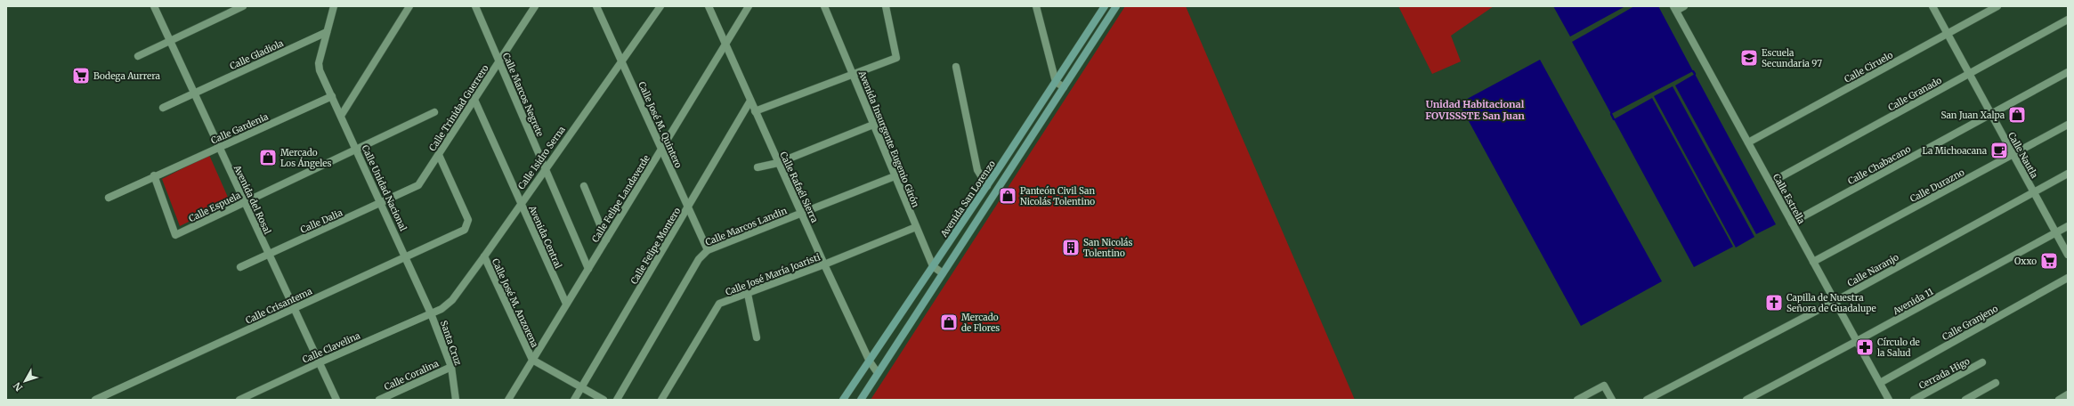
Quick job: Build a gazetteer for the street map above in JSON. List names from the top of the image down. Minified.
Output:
{"streets":{"main road":["Avenida San Lorenzo"],"street":["Calle Gladiola","Calle Ciruelo","Calle Granado","Calle Marcos Negrete","Calle Trinidad Guerrero","Calle José M. Quintero","Calle Gardenia","Avenida Insurgente Eugenio Girón","Calle Nautla","Calle Isidro Serna","Calle Chabacano","Calle Durazno","Calle Rafaél Sierra","Calle Unidad Nacional","Calle Felipe Landaverde","Calle Estrella","Avenida del Rosal","Calle Espuela","Calle Dalia","Calle Marcos Landin","Avenida Central","Calle Felipe Montero","Calle Naranjo","Calle José María Joaristi","Avenida 11","Calle José M. Anzorena","Calle Crisantema","Calle Granjeno","Santa Cruz","Calle Clavelina","Cerrada Higo","Calle Coralina"]},"crossings":[["Calle Gladiola","Calle Unidad Nacional"],["Calle Gladiola","Avenida del Rosal"],["Calle Ciruelo","Calle Nautla"],["Calle Ciruelo","Calle Estrella"],["Calle Granado","Calle Nautla"],["Calle Granado","Calle Estrella"],["Calle Marcos Negrete","Calle Trinidad Guerrero"],["Calle Marcos Negrete","Calle Isidro Serna"],["Calle Marcos Negrete","Calle Felipe Landaverde"],["Calle Trinidad Guerrero","Calle Unidad Nacional"],["Calle Trinidad Guerrero","Calle Dalia"],["Calle Trinidad Guerrero","Avenida Central"],["Calle Trinidad Guerrero","Calle Crisantema"],["Calle José M. Quintero","Calle Isidro Serna"],["Calle José M. Quintero","Calle Felipe Landaverde"],["Calle José M. Quintero","Calle Marcos Landin"],["Calle José M. Quintero","Calle Felipe Montero"],["Calle Gardenia","Calle Unidad Nacional"],["Calle Gardenia","Avenida del Rosal"],["Calle Gardenia","Calle Espuela"],["Avenida Insurgente Eugenio Girón","Avenida San Lorenzo"],["Avenida Insurgente Eugenio Girón","Calle Marcos Landin"],["Avenida Insurgente Eugenio Girón","Calle José María Joaristi"],["Calle Nautla","Calle Chabacano"],["Calle Nautla","Calle Durazno"],["Calle Nautla","Calle Naranjo"],["Calle Nautla","Avenida 11"],["Calle Isidro Serna","Calle Unidad Nacional"],["Calle Isidro Serna","Avenida Central"],["Calle Isidro Serna","Calle José M. Anzorena"],["Calle Isidro Serna","Santa Cruz"],["Calle Isidro Serna","Calle Clavelina"],["Calle Chabacano","Calle Estrella"],["Calle Durazno","Calle Estrella"],["Calle Rafaél Sierra","Calle Felipe Landaverde"],["Calle Rafaél Sierra","Avenida San Lorenzo"],["Calle Rafaél Sierra","Calle Marcos Landin"],["Calle Rafaél Sierra","Calle Felipe Montero"],["Calle Rafaél Sierra","Calle José María Joaristi"],["Calle Unidad Nacional","Calle Espuela"],["Calle Unidad Nacional","Calle Dalia"],["Calle Unidad Nacional","Calle Crisantema"],["Calle Unidad Nacional","Santa Cruz"],["Calle Unidad Nacional","Calle Clavelina"],["Calle Felipe Landaverde","Avenida Central"],["Calle Felipe Landaverde","Calle José M. Anzorena"],["Calle Estrella","Calle Naranjo"],["Calle Estrella","Avenida 11"],["Calle Estrella","Calle Granjeno"],["Avenida del Rosal","Calle Espuela"],["Avenida del Rosal","Calle Dalia"],["Avenida del Rosal","Calle Crisantema"],["Avenida del Rosal","Calle Clavelina"],["Calle Felipe Montero","Calle José M. Anzorena"],["Santa Cruz","Calle Clavelina"],["Santa Cruz","Calle Coralina"]],"districts":["Unidad Habitacional FOVISSSTE San Juan"],"places":{"school or university":["Escuela Secundaria 97"],"supermarket":["Bodega Aurrera","Oxxo"],"shop":["San Juan Xalpa","Mercado Los Ángeles","Panteón Civil San Nicolás Tolentino","Mercado de Flores"],"cafe":["La Michoacana"],"building":["San Nicolás Tolentino"],"church":["Capilla de Nuestra Señora de Guadalupe"],"pharmacy":["Círculo de la Salud"]},"north":"bottom left"}
